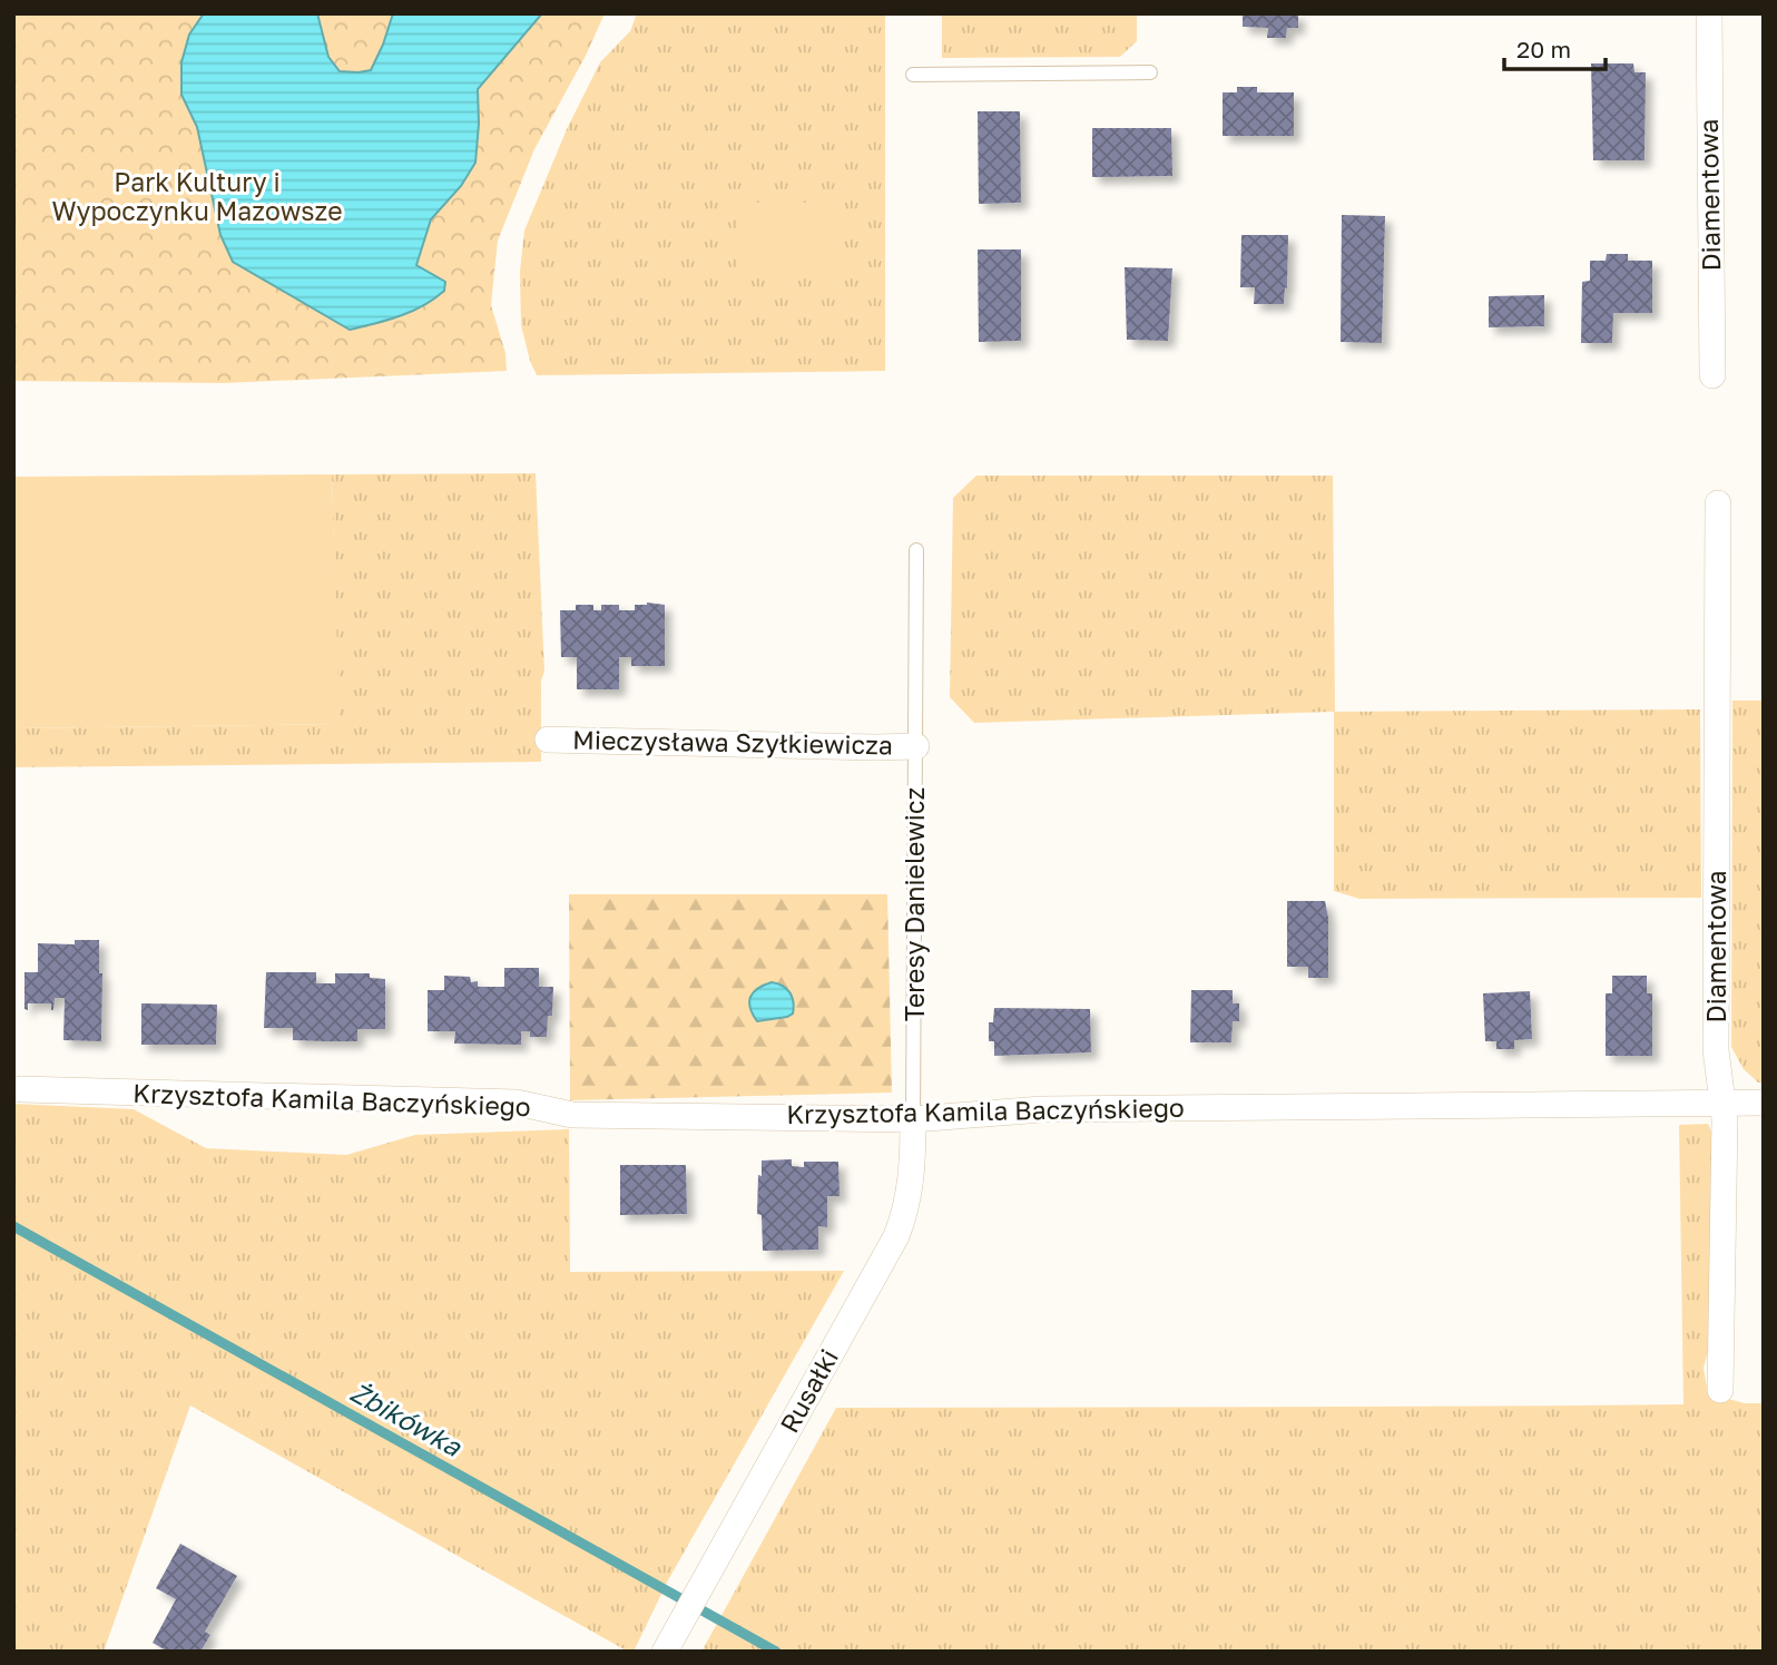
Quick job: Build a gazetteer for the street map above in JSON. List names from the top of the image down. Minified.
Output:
{"streets":{"street":["Diamentowa","Mieczysława Szyłkiewicza","Krzysztofa Kamila Baczyńskiego","Rusałki"],"lane":["Teresy Danielewicz"]},"crossings":[["Diamentowa","Krzysztofa Kamila Baczyńskiego"],["Mieczysława Szyłkiewicza","Teresy Danielewicz"],["Teresy Danielewicz","Krzysztofa Kamila Baczyńskiego"],["Teresy Danielewicz","Rusałki"],["Krzysztofa Kamila Baczyńskiego","Rusałki"]],"water":["Żbikówka"],"parks":["Park Kultury i Wypoczynku Mazowsze"],"scale_bar":"20 m"}
